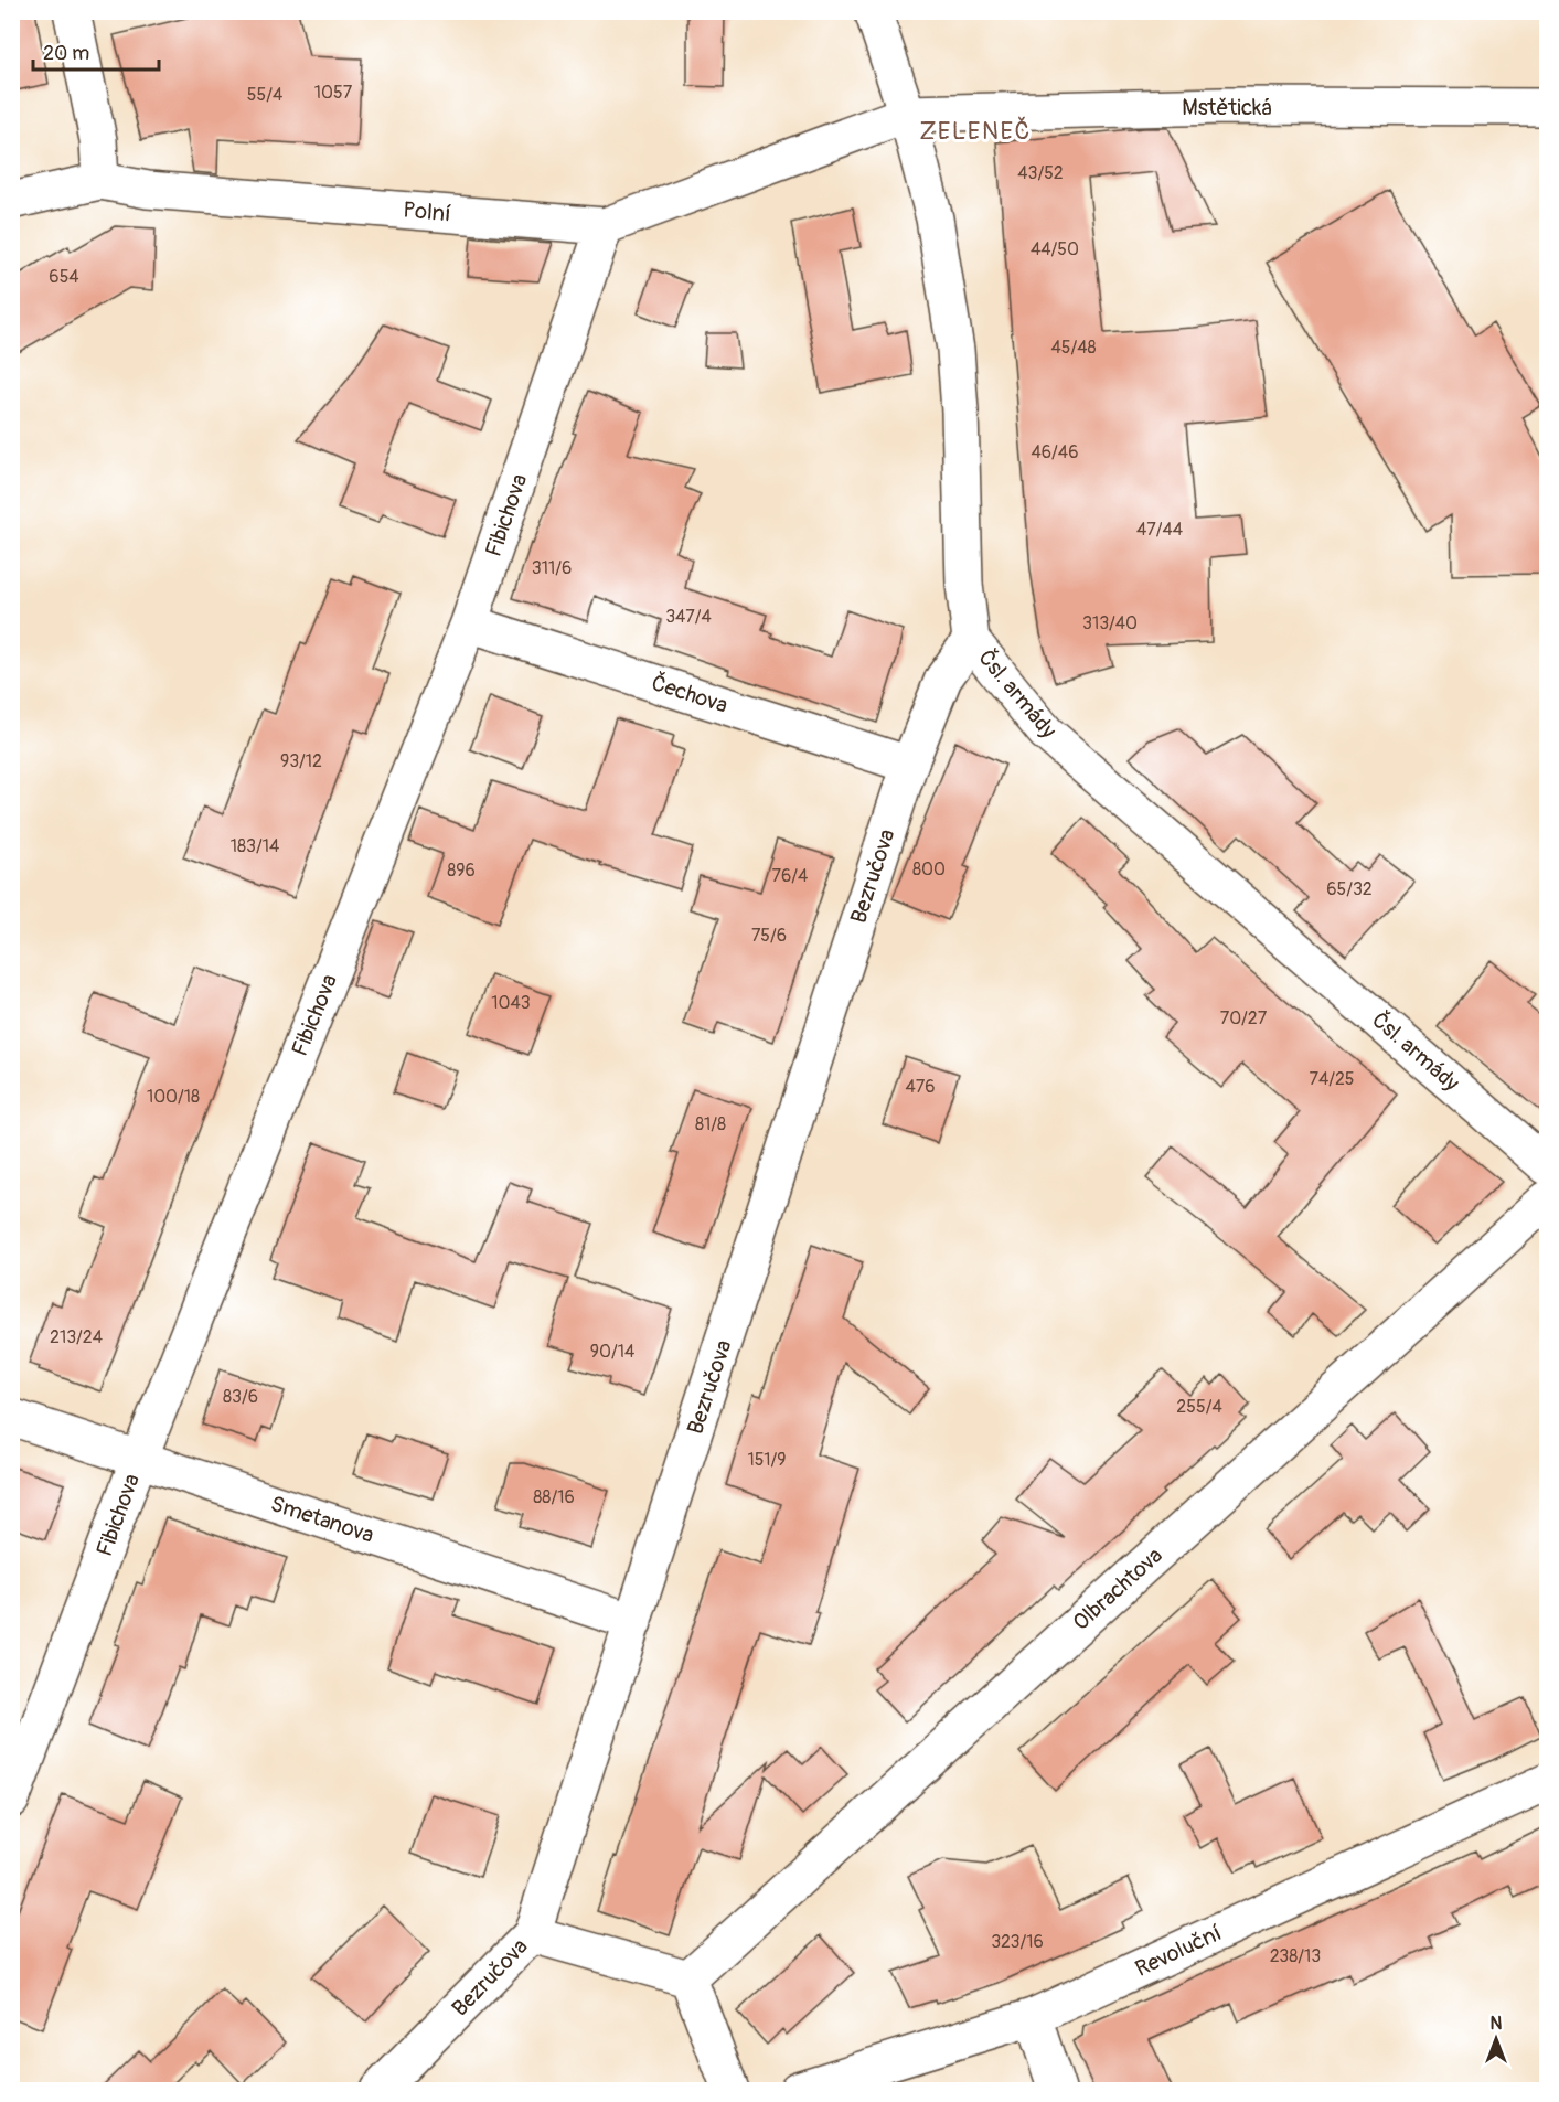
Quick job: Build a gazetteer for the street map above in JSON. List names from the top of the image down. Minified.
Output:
{"streets":{"street":["Mstětická","Polní","Fibichova","Čechova","Čsl. armády","Bezručova","Smetanova","Olbrachtova","Revoluční"]},"crossings":[["Mstětická","Polní"],["Mstětická","Čsl. armády"],["Polní","Fibichova"],["Polní","Čsl. armády"],["Fibichova","Čechova"],["Fibichova","Smetanova"],["Čechova","Bezručova"],["Čsl. armády","Bezručova"],["Bezručova","Smetanova"]],"districts":["ZELENEČ"],"house_numbers":["1057","55/4","43/52","44/50","654","45/48","46/46","47/44","311/6","347/4","313/40","93/12","183/14","800","896","76/4","65/32","75/6","1043","70/27","74/25","476","100/18","81/8","213/24","90/14","83/6","255/4","151/9","88/16","323/16","238/13"],"scale_bar":"20 m","north":"top"}
